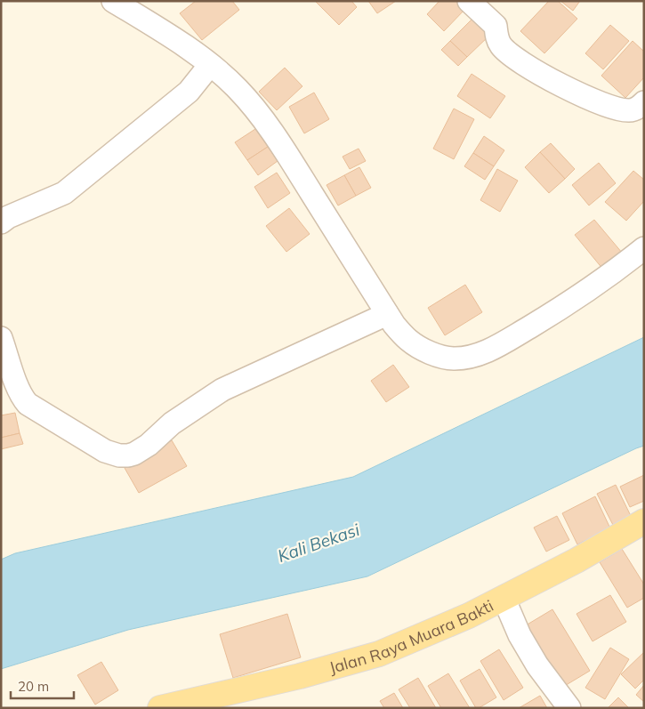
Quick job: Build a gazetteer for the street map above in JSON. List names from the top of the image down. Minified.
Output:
{"streets":{"main road":["Jalan Raya Muara Bakti"]},"water":["Kali Bekasi"],"scale_bar":"20 m"}
